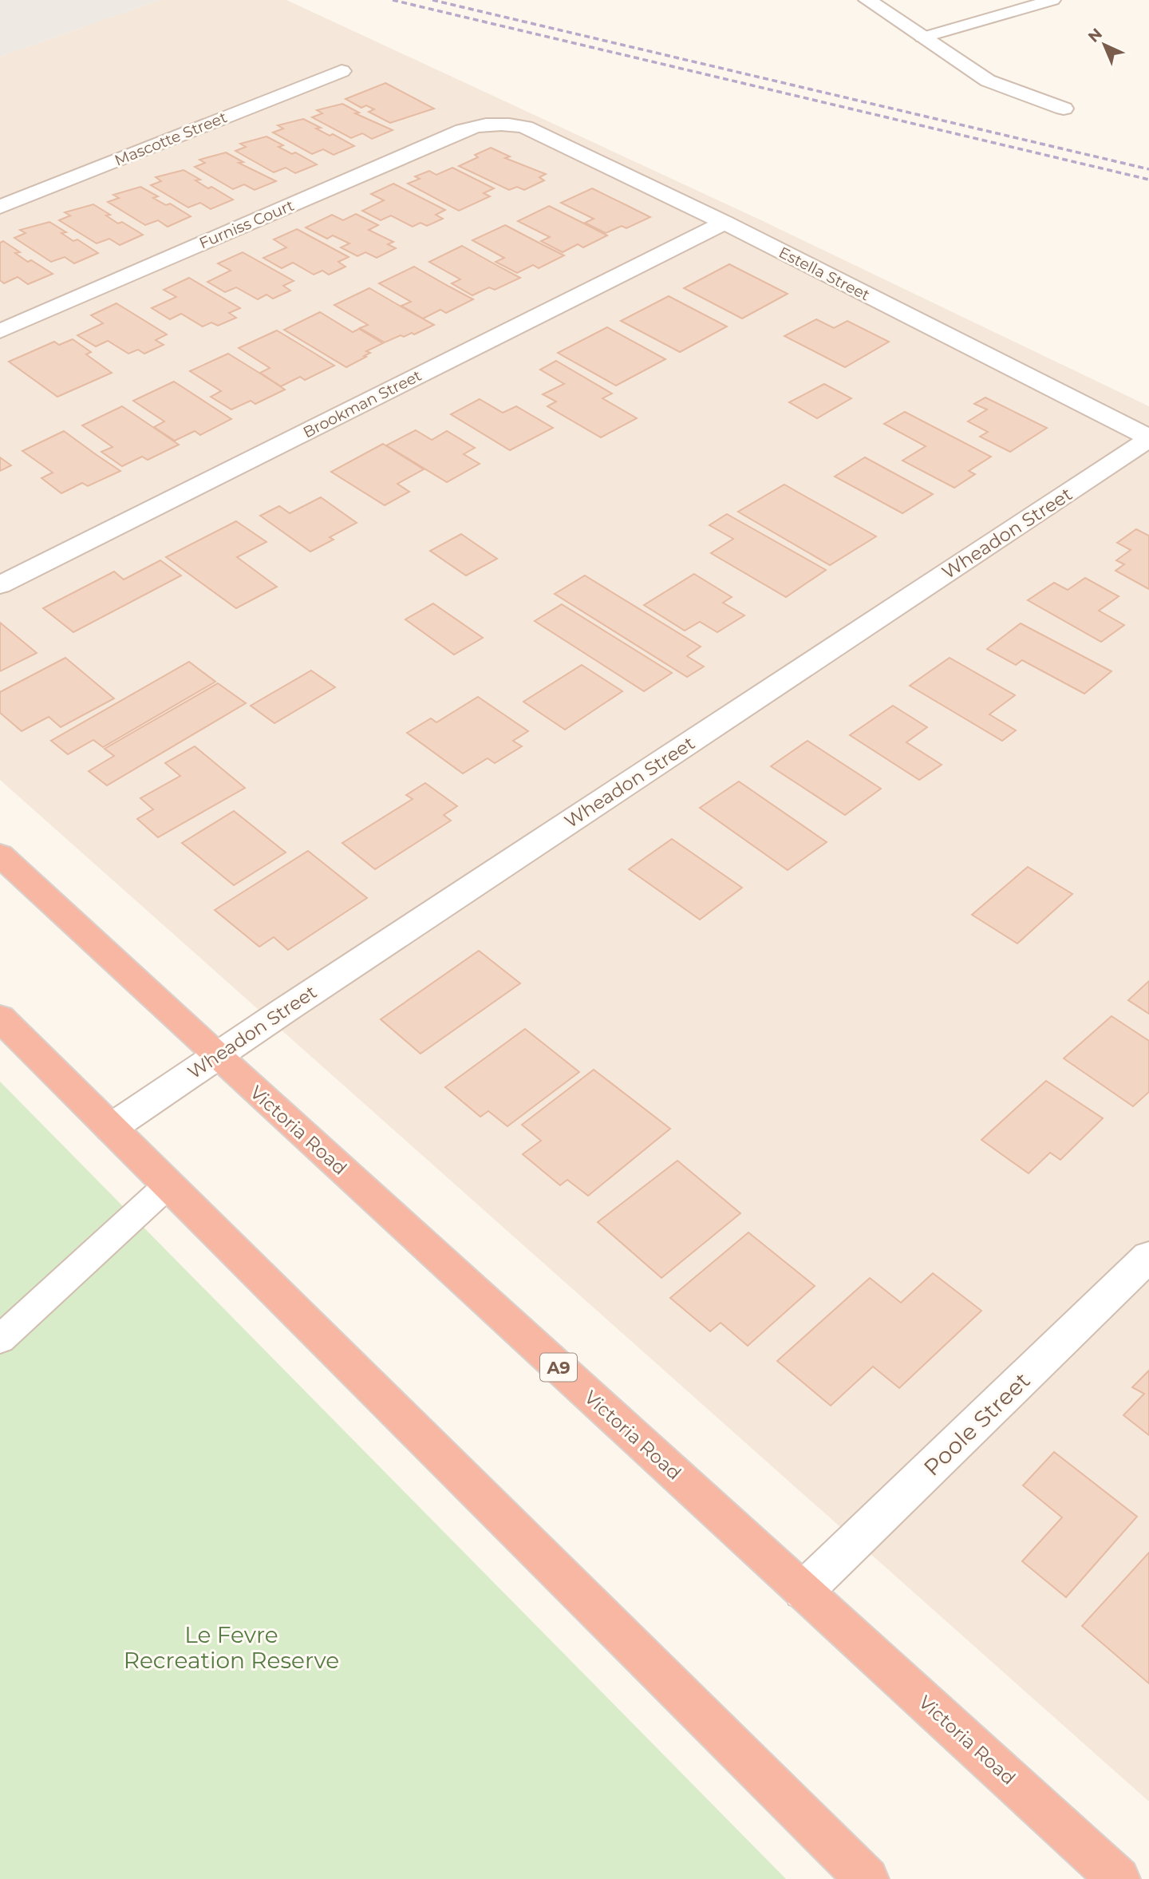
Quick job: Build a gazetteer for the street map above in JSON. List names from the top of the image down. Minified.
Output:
{"streets":{"highway":["Victoria Road","A9"],"street":["Mascotte Street","Furniss Court","Estella Street","Brookman Street","Wheadon Street","Poole Street"]},"crossings":[["Furniss Court","Estella Street"],["Estella Street","Brookman Street"],["Estella Street","Wheadon Street"],["Wheadon Street","Victoria Road"],["Victoria Road","Poole Street"]],"parks":["Le Fevre Recreation Reserve"],"north":"top left"}
